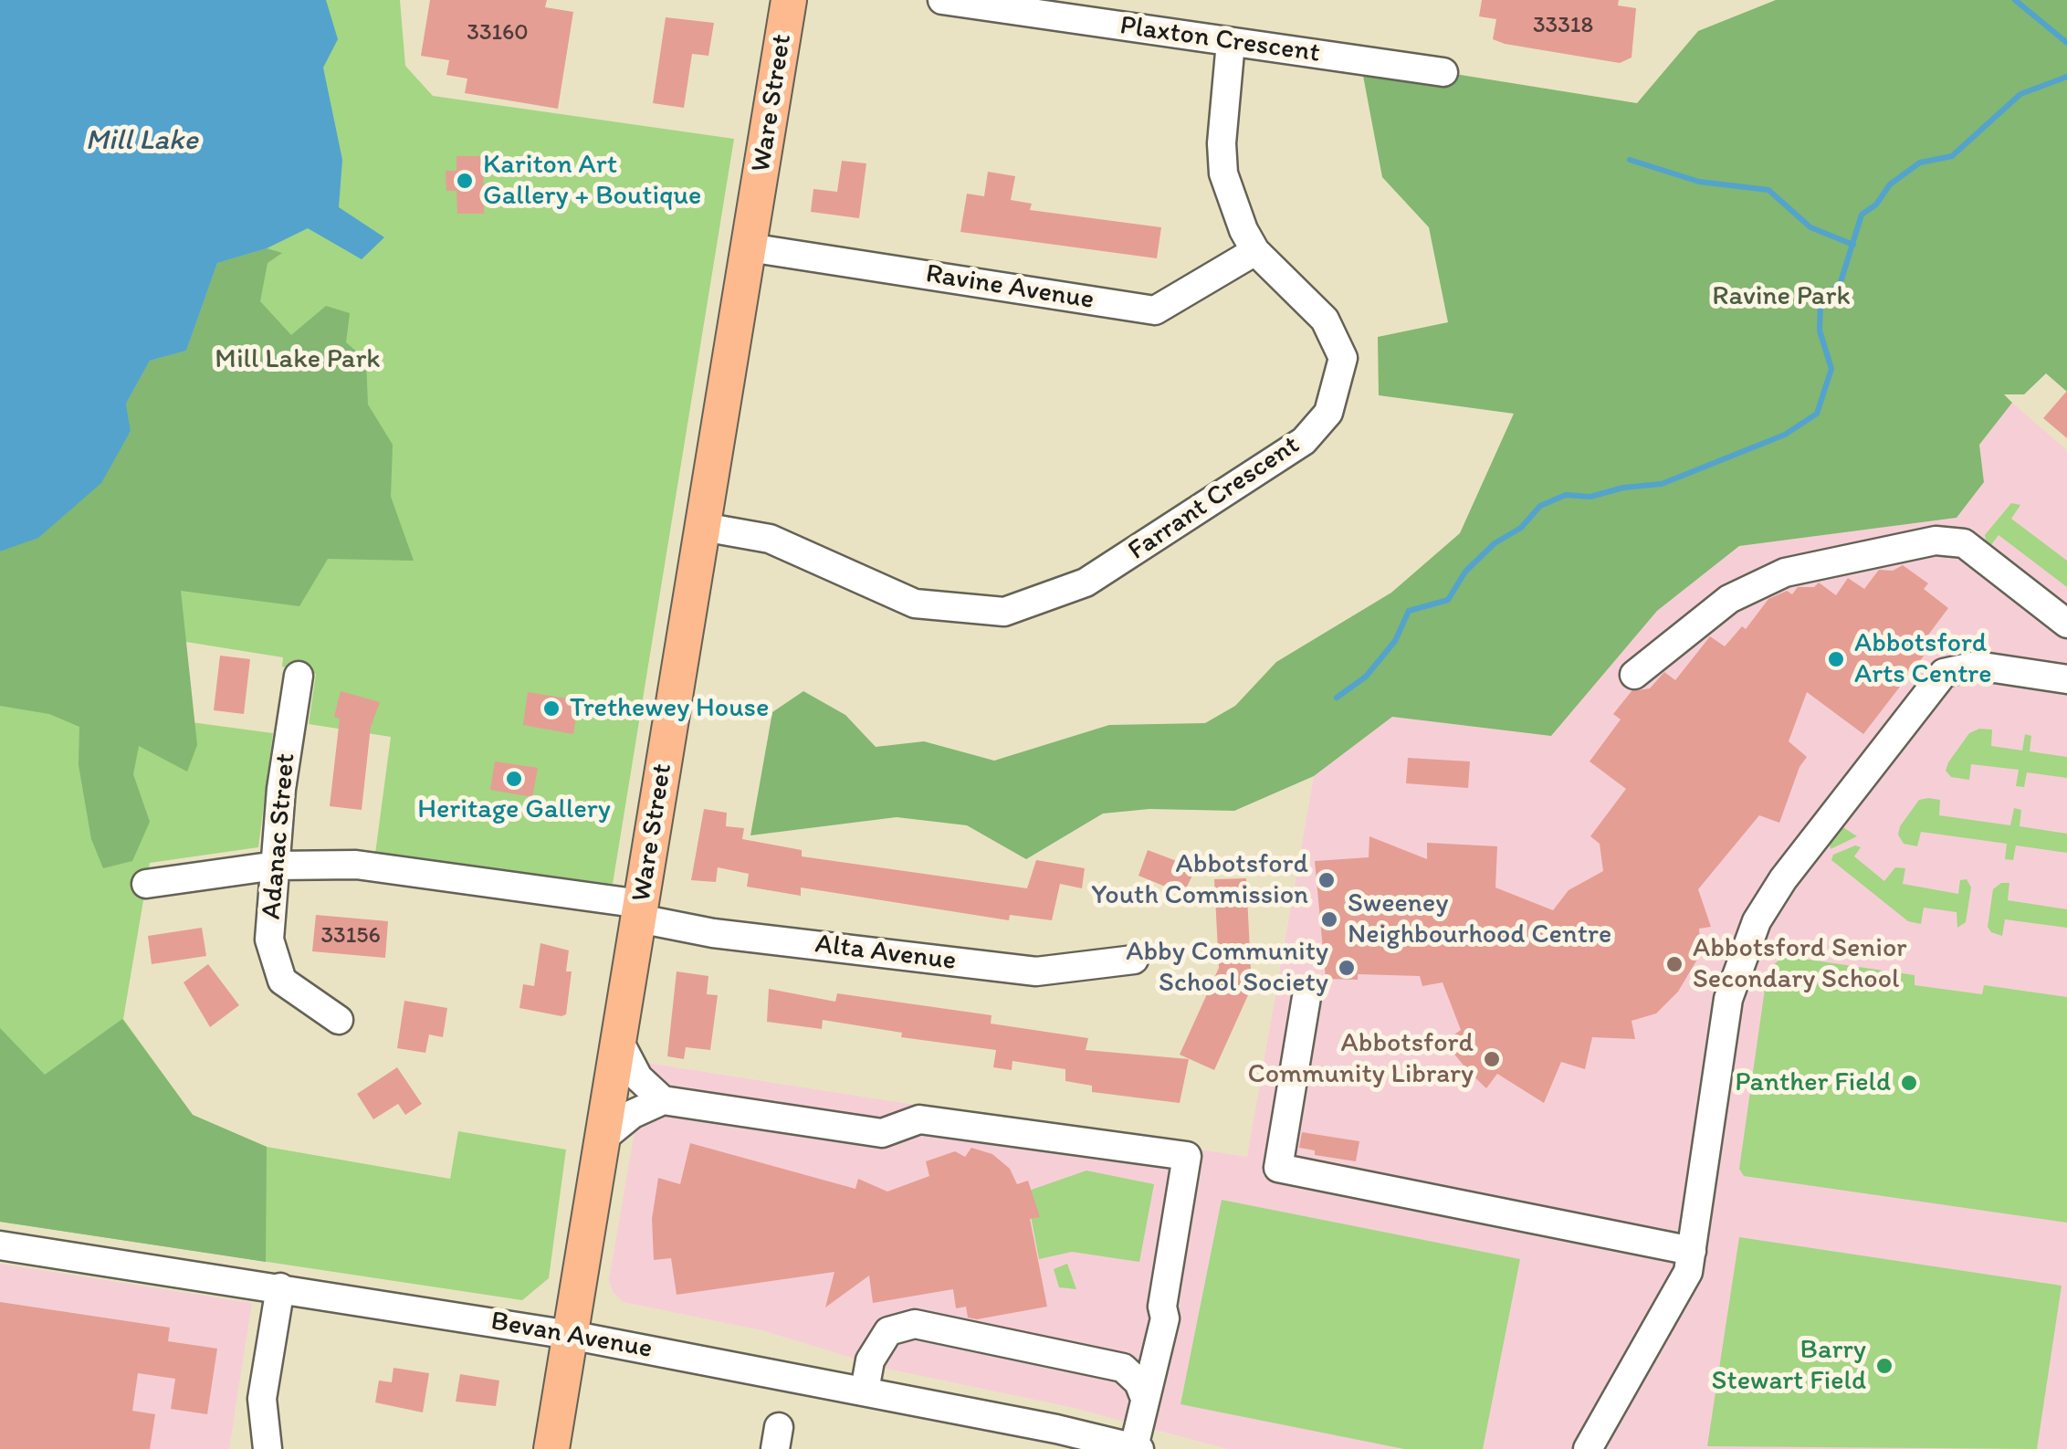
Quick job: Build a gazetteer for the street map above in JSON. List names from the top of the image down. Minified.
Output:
{"streets":{"main road":["Ware Street"],"street":["Plaxton Crescent","Ravine Avenue","Farrant Crescent","Adanac Street","Alta Avenue","Bevan Avenue"]},"crossings":[["Plaxton Crescent","Farrant Crescent"],["Ware Street","Ravine Avenue"],["Ware Street","Farrant Crescent"],["Ware Street","Alta Avenue"],["Ware Street","Bevan Avenue"],["Ravine Avenue","Farrant Crescent"],["Adanac Street","Alta Avenue"]],"water":["Mill Lake"],"parks":["Ravine Park","Mill Lake Park"],"places":["Kariton Art Gallery + Boutique","Abbotsford Arts Centre","Trethewey House","Heritage Gallery","Abbotsford Youth Commission","Sweeney Neighbourhood Centre","Abbotsford Senior Secondary School","Abby Community School Society","Abbotsford Community Library","Panther Field","Barry Stewart Field"],"house_numbers":["33318","33160","33156"]}
